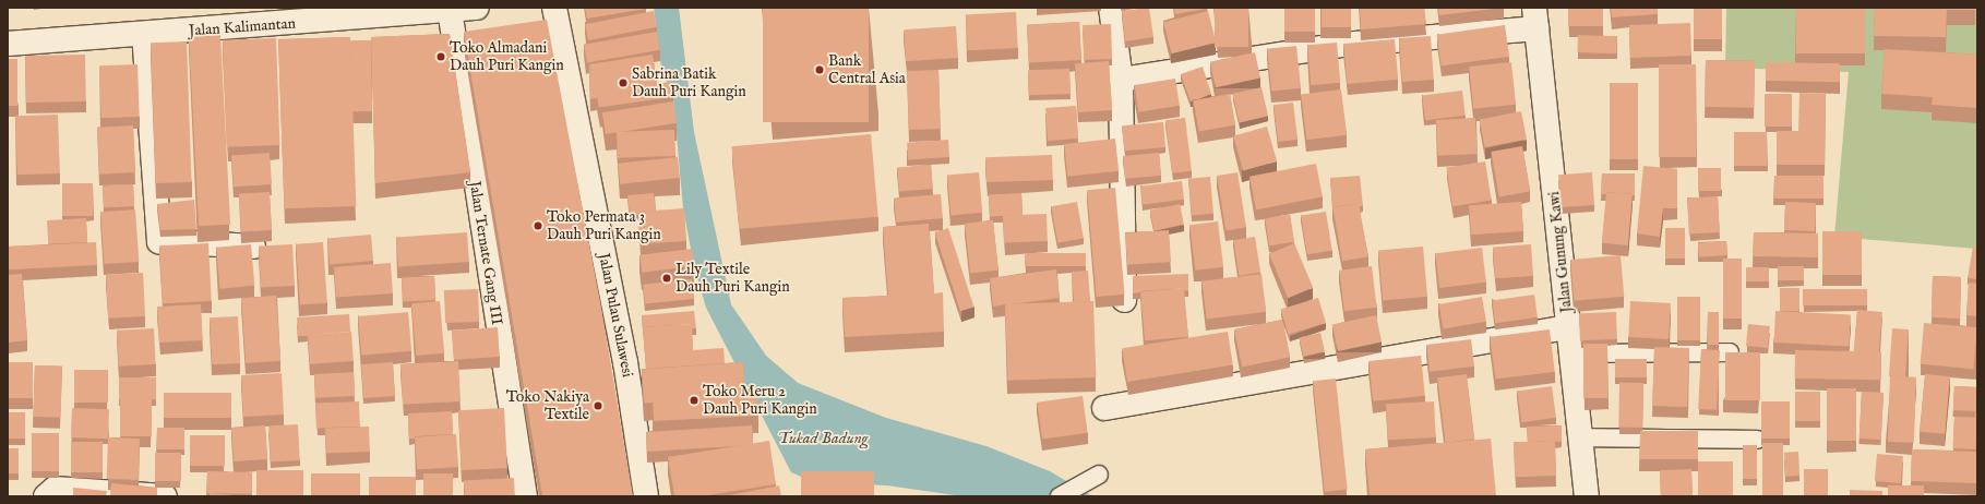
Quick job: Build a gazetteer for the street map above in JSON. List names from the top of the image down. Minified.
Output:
{"streets":{"street":["Jalan Kalimantan","Jalan Gunung Kawi","Jalan Ternate Gang III","Jalan Pulau Sulawesi"]},"crossings":[["Jalan Kalimantan","Jalan Ternate Gang III"]],"water":["Tukad Badung"],"places":["Toko Almadani Dauh Puri Kangin","Bank Central Asia","Sabrina Batik Dauh Puri Kangin","Toko Permata 3 Dauh Puri Kangin","Lily Textile Dauh Puri Kangin","Toko Meru 2 Dauh Puri Kangin","Toko Nakiya Textile"]}
